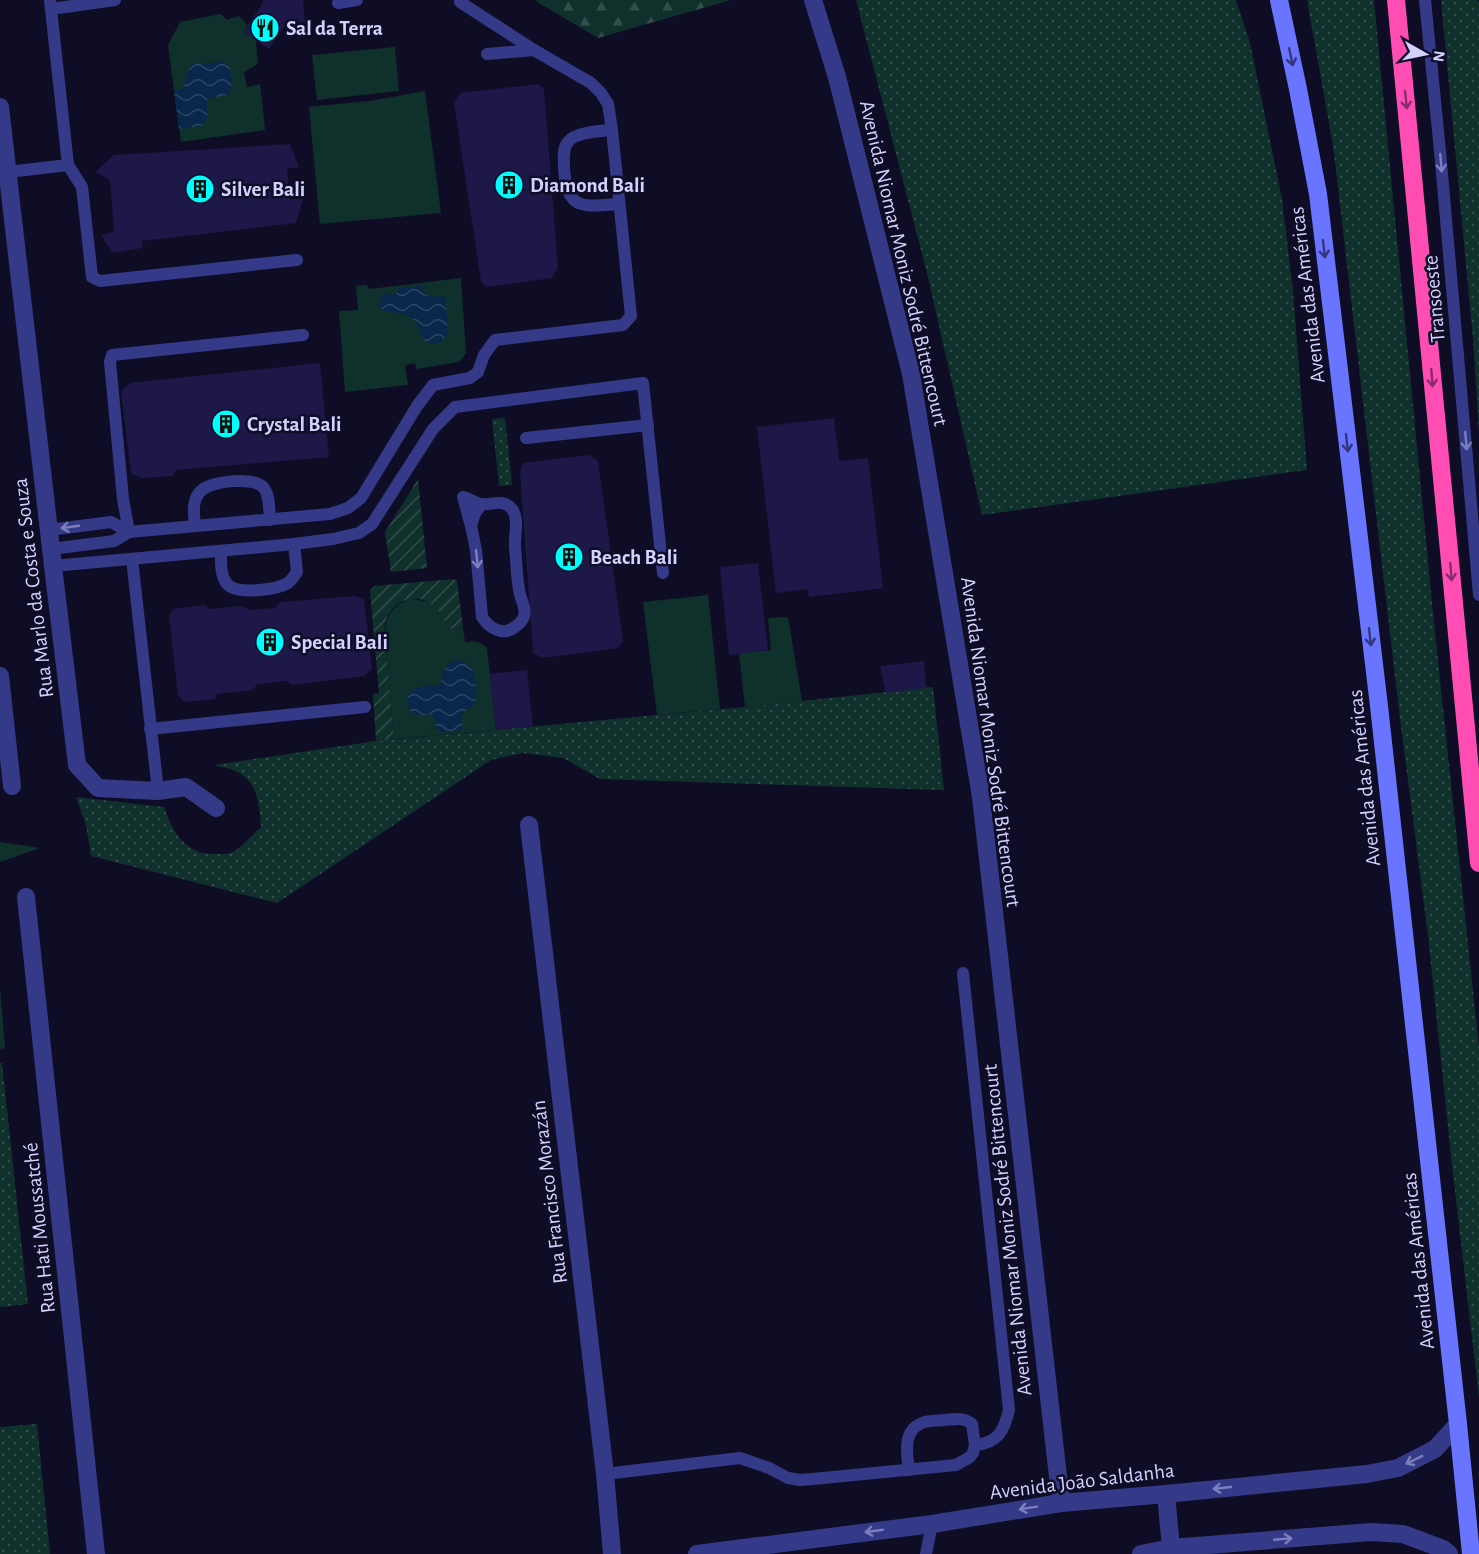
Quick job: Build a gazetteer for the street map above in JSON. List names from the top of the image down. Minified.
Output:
{"streets":{"main road":["Avenida das Américas"],"street":["Avenida Niomar Moniz Sodré Bittencourt","Rua Marlo da Costa e Souza","Rua Francisco Morazán","Rua Hati Moussatché","Avenida João Saldanha"],"lane":["Transoeste"]},"crossings":[["Avenida Niomar Moniz Sodré Bittencourt","Avenida João Saldanha"],["Avenida das Américas","Avenida João Saldanha"]],"one_way":["Avenida das Américas","Transoeste"],"places":{"restaurant":["Sal da Terra"],"building":["Diamond Bali","Silver Bali","Crystal Bali","Beach Bali","Special Bali"]},"north":"right"}
